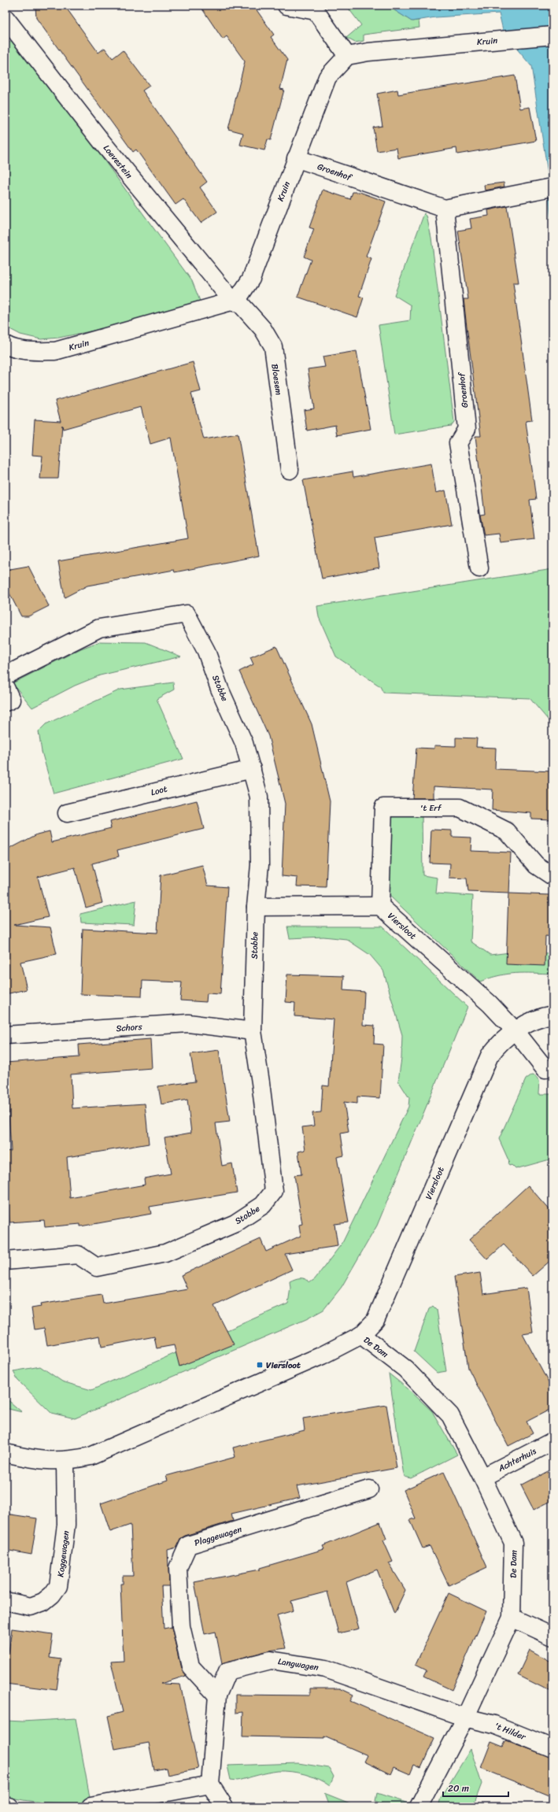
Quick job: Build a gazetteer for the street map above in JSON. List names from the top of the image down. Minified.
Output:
{"streets":{"street":["Kruin","Loevestein","Groenhof","Bloesem","Stobbe","Loot","'t Erf","Viersloot","Schors","De Dam","Achterhuis","Plaggewagen","Koggewagen","Langwagen","'t Hilder"]},"crossings":[["Kruin","Loevestein"],["Kruin","Groenhof"],["Kruin","Bloesem"],["Loevestein","Bloesem"],["Stobbe","Loot"],["Stobbe","Viersloot"],["Stobbe","Schors"],["'t Erf","Viersloot"],["Viersloot","De Dam"],["Viersloot","Koggewagen"],["De Dam","Achterhuis"],["De Dam","Langwagen"],["De Dam","'t Hilder"],["Plaggewagen","Langwagen"],["Langwagen","'t Hilder"]],"places":{"transit":["Viersloot"]},"scale_bar":"20 m"}
